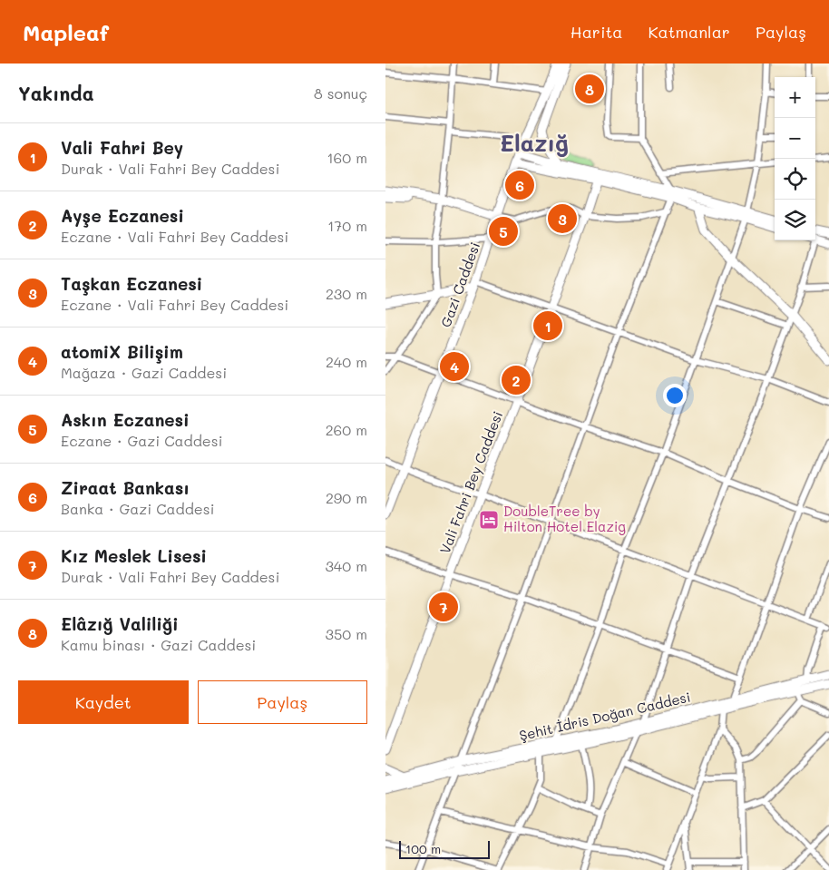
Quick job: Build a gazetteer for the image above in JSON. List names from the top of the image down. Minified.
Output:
{"streets":{"main road":["Gazi Caddesi","Vali Fahri Bey Caddesi","Şehit İdris Doğan Caddesi"]},"districts":["Elazığ"],"places":{"hotel":["DoubleTree by Hilton Hotel Elazig"]},"scale_bar":"100 m","page":{"header":"Mapleaf","nav":["Harita","Katmanlar","Paylaş"],"heading":["Yakında","8 sonuç"],"pins":["8","6","3","5","1","4","2","7"],"map_buttons":["+","−"],"list":[{"mark":"1","name":"Vali Fahri Bey","note":"Durak · Vali Fahri Bey Caddesi","value":"160 m"},{"mark":"2","name":"Ayşe Eczanesi","note":"Eczane · Vali Fahri Bey Caddesi","value":"170 m"},{"mark":"3","name":"Taşkan Eczanesi","note":"Eczane · Vali Fahri Bey Caddesi","value":"230 m"},{"mark":"4","name":"atomiX Bilişim","note":"Mağaza · Gazi Caddesi","value":"240 m"},{"mark":"5","name":"Askın Eczanesi","note":"Eczane · Gazi Caddesi","value":"260 m"},{"mark":"6","name":"Ziraat Bankası","note":"Banka · Gazi Caddesi","value":"290 m"},{"mark":"7","name":"Kız Meslek Lisesi","note":"Durak · Vali Fahri Bey Caddesi","value":"340 m"},{"mark":"8","name":"Elâzığ Valiliği","note":"Kamu binası · Gazi Caddesi","value":"350 m"}],"buttons":["Kaydet","Paylaş"],"scale":"100 m"}}
